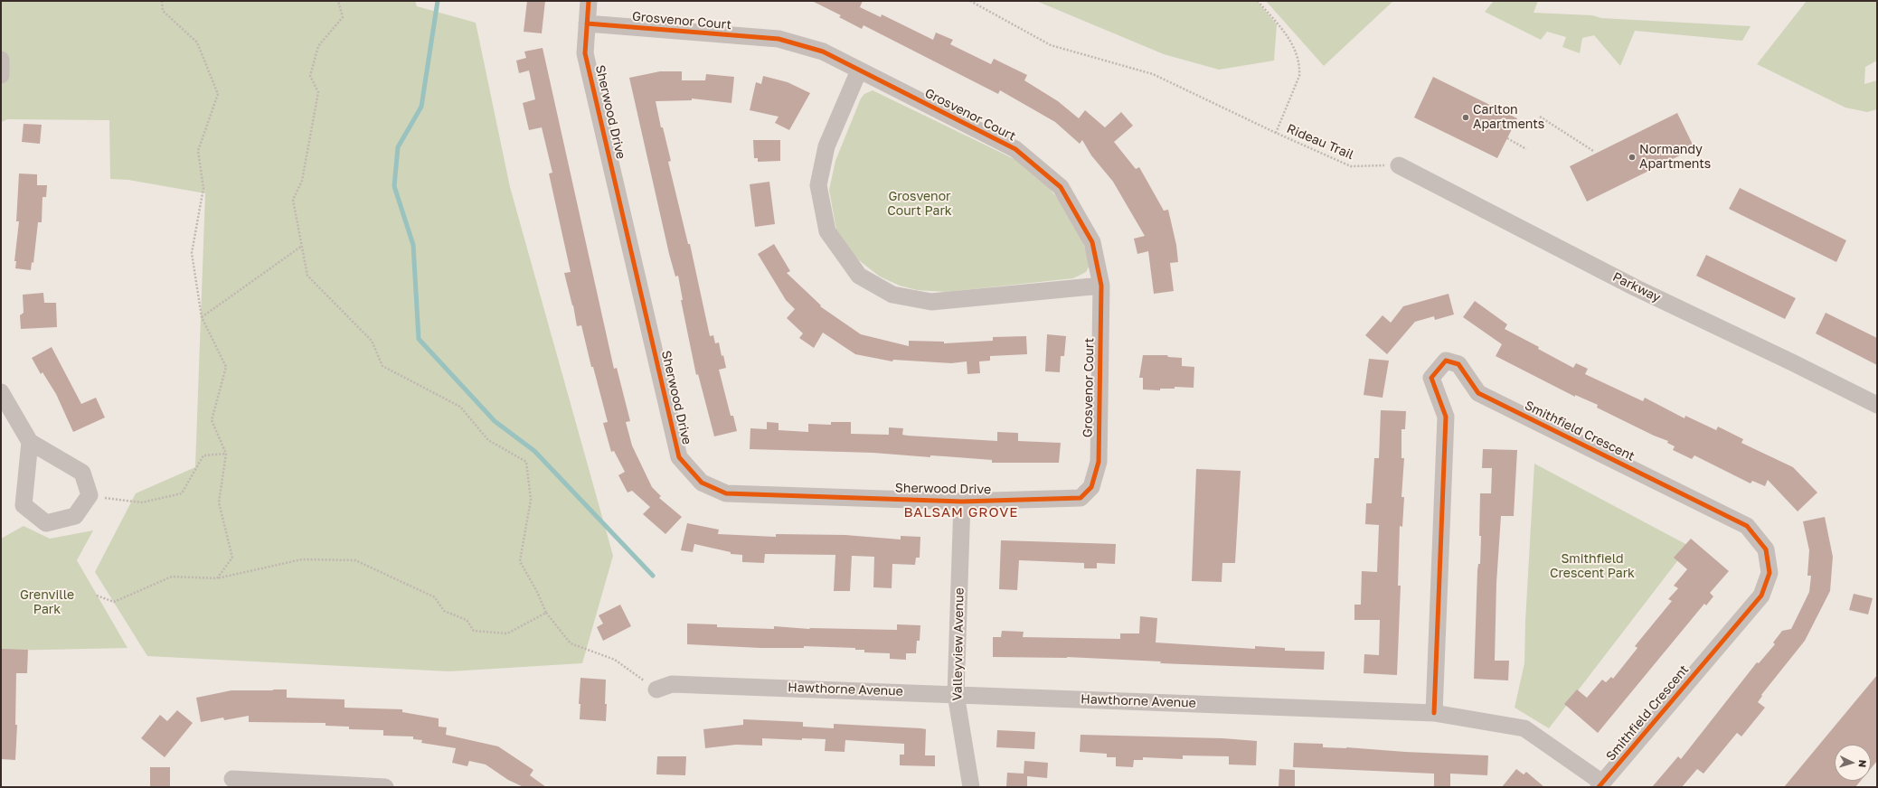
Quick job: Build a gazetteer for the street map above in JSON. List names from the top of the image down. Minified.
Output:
{"streets":{"street":["Grosvenor Court","Sherwood Drive","Parkway","Smithfield Crescent","Valleyview Avenue","Hawthorne Avenue"],"path":["Rideau Trail"]},"crossings":[["Grosvenor Court","Sherwood Drive"],["Sherwood Drive","Valleyview Avenue"],["Rideau Trail","Parkway"],["Smithfield Crescent","Hawthorne Avenue"],["Valleyview Avenue","Hawthorne Avenue"]],"districts":["BALSAM GROVE"],"parks":["Grosvenor Court Park","Smithfield Crescent Park","Grenville Park"],"places":["Carlton Apartments","Normandy Apartments"],"north":"right"}
